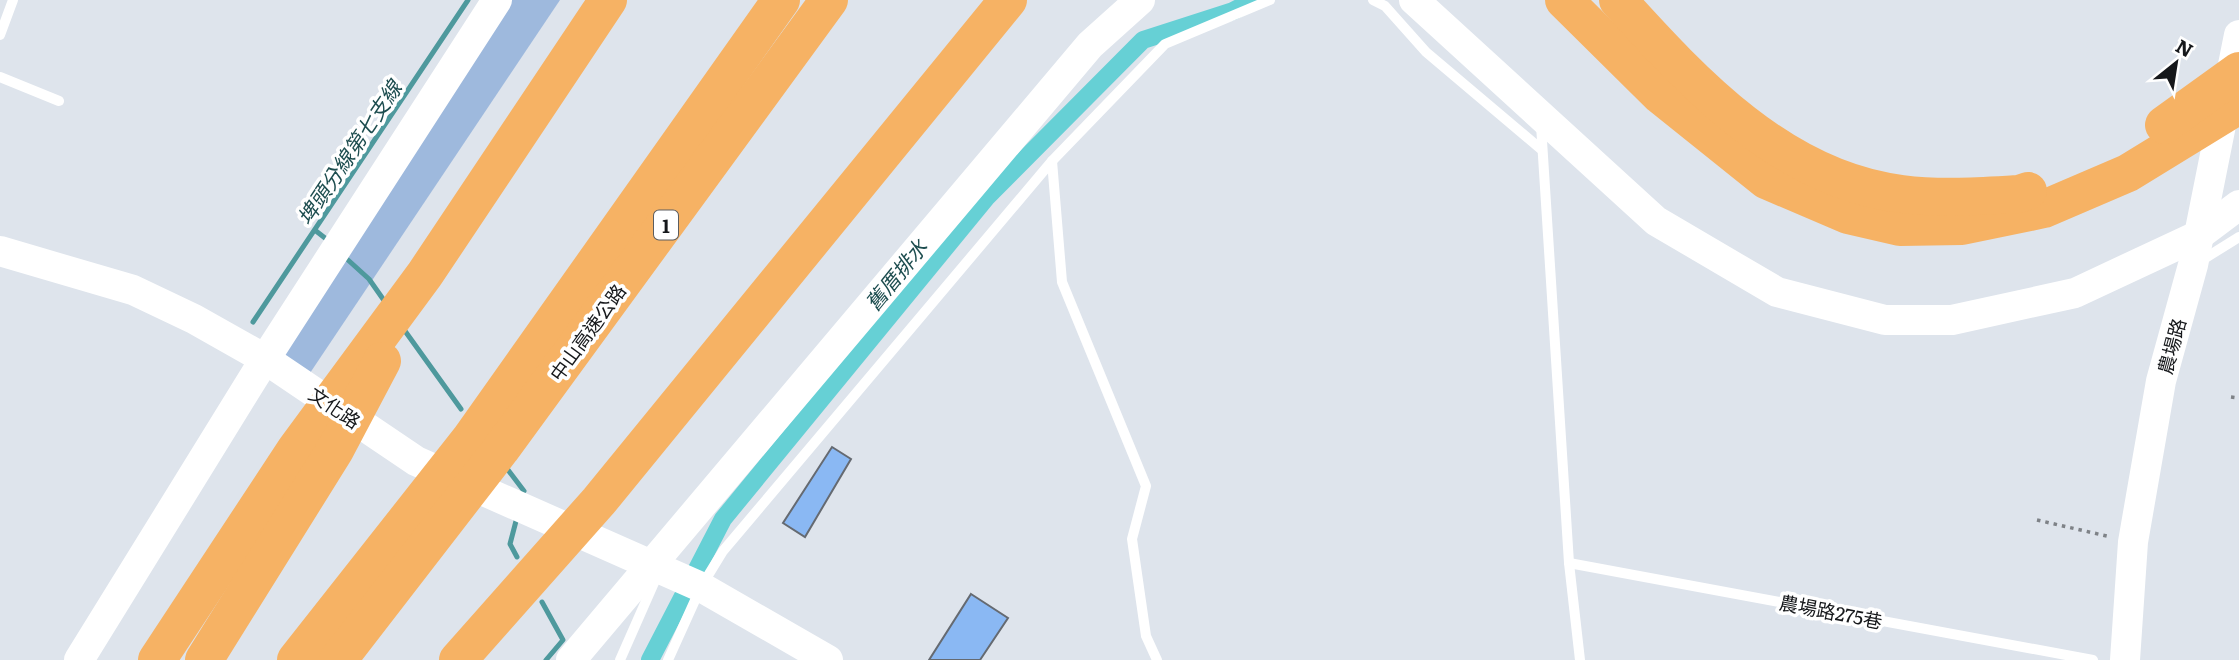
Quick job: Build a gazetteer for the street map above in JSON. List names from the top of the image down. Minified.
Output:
{"streets":{"highway":["1","中山高速公路"],"street":["農場路","文化路"],"lane":["農場路275巷"]},"water":["埤頭分線第七支線","舊厝排水"],"north":"top right"}
